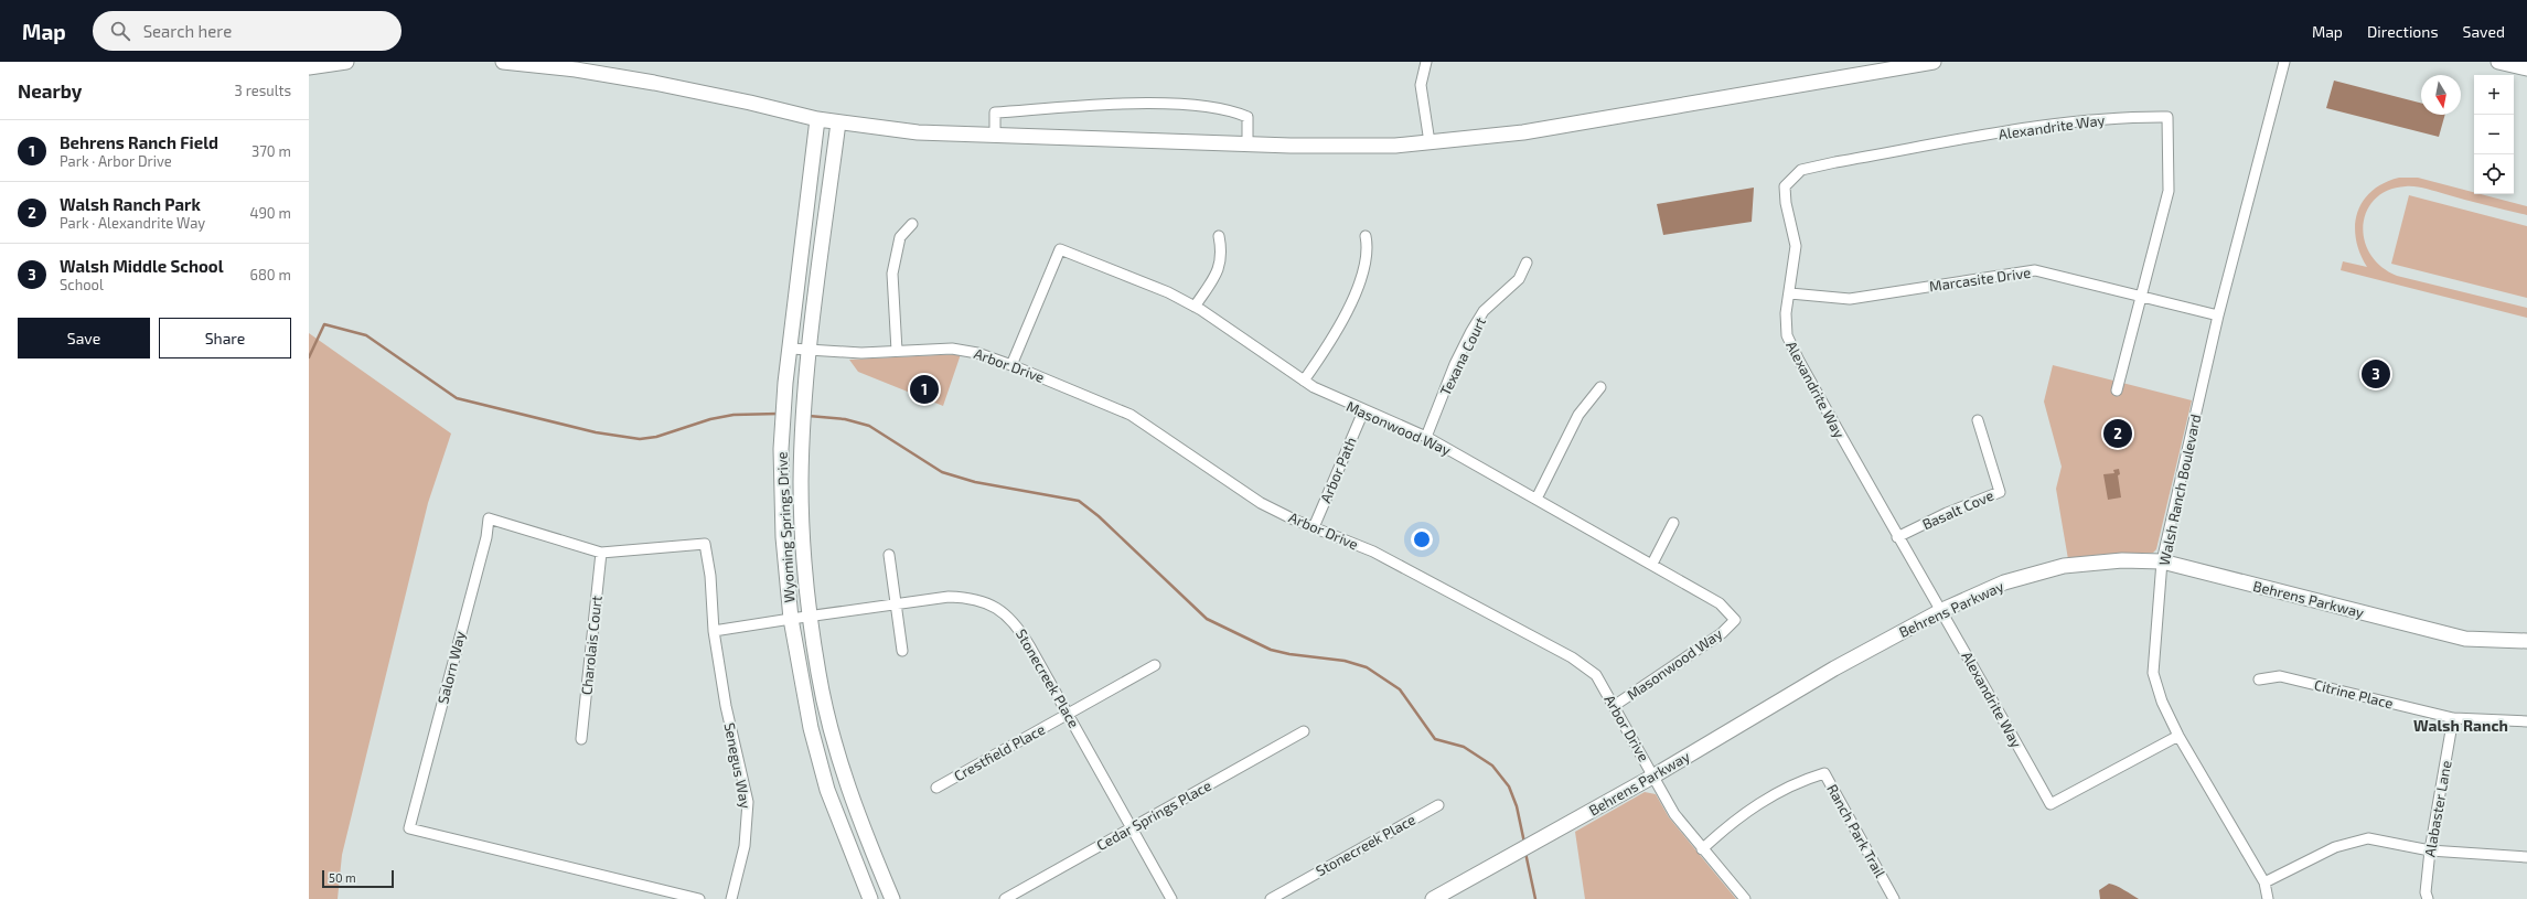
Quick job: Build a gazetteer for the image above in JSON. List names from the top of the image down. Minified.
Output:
{"streets":{"street":["Alexandrite Way","Marcasite Drive","Texana Court","Arbor Drive","Masonwood Way","Arbor Path","Walsh Ranch Boulevard","Basalt Cove","Wyoming Springs Drive","Behrens Parkway","Charolais Court","Salorn Way","Stonecreek Place","Citrine Place","Crestfield Place","Senegus Way","Alabaster Lane","Cedar Springs Place","Ranch Park Trail"]},"crossings":[["Alexandrite Way","Marcasite Drive"],["Alexandrite Way","Walsh Ranch Boulevard"],["Alexandrite Way","Basalt Cove"],["Alexandrite Way","Behrens Parkway"],["Marcasite Drive","Walsh Ranch Boulevard"],["Texana Court","Masonwood Way"],["Arbor Drive","Masonwood Way"],["Arbor Drive","Arbor Path"],["Arbor Drive","Wyoming Springs Drive"],["Arbor Drive","Behrens Parkway"],["Arbor Drive","Ranch Park Trail"],["Masonwood Way","Arbor Path"],["Walsh Ranch Boulevard","Behrens Parkway"],["Wyoming Springs Drive","Stonecreek Place"],["Charolais Court","Salorn Way"],["Salorn Way","Senegus Way"],["Stonecreek Place","Crestfield Place"],["Stonecreek Place","Cedar Springs Place"],["Citrine Place","Alabaster Lane"]],"districts":["Walsh Ranch"],"scale_bar":"50 m","north":"bottom","page":{"header":"Map","search":"Search here","nav":["Map","Directions","Saved"],"heading":["Nearby","3 results"],"map_buttons":["+","−"],"list":[{"mark":"1","name":"Behrens Ranch Field","note":"Park · Arbor Drive","value":"370 m"},{"mark":"2","name":"Walsh Ranch Park","note":"Park · Alexandrite Way","value":"490 m"},{"mark":"3","name":"Walsh Middle School","note":"School","value":"680 m"}],"buttons":["Save","Share"],"pins":["3","1","2"],"scale":"50 m"}}
